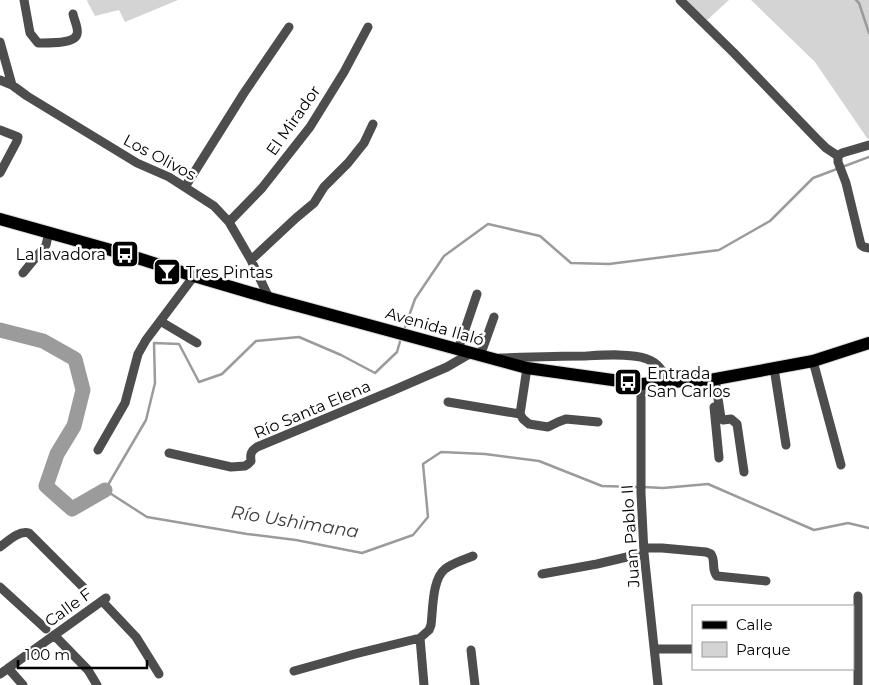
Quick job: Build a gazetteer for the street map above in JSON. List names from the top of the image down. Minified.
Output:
{"streets":{"main road":["Avenida Ilaló"],"street":["El Mirador","Los Olivos","Río Santa Elena","Juan Pablo II","Calle F"]},"crossings":[["El Mirador","Los Olivos"],["Los Olivos","Avenida Ilaló"],["Avenida Ilaló","Río Santa Elena"],["Avenida Ilaló","Juan Pablo II"]],"water":["Río Ushimana"],"places":{"bus stop":["La lavadora","Entrada San Carlos"],"bar":["Tres Pintas"]},"legend":["Calle","Parque"],"scale_bar":"100 m"}
